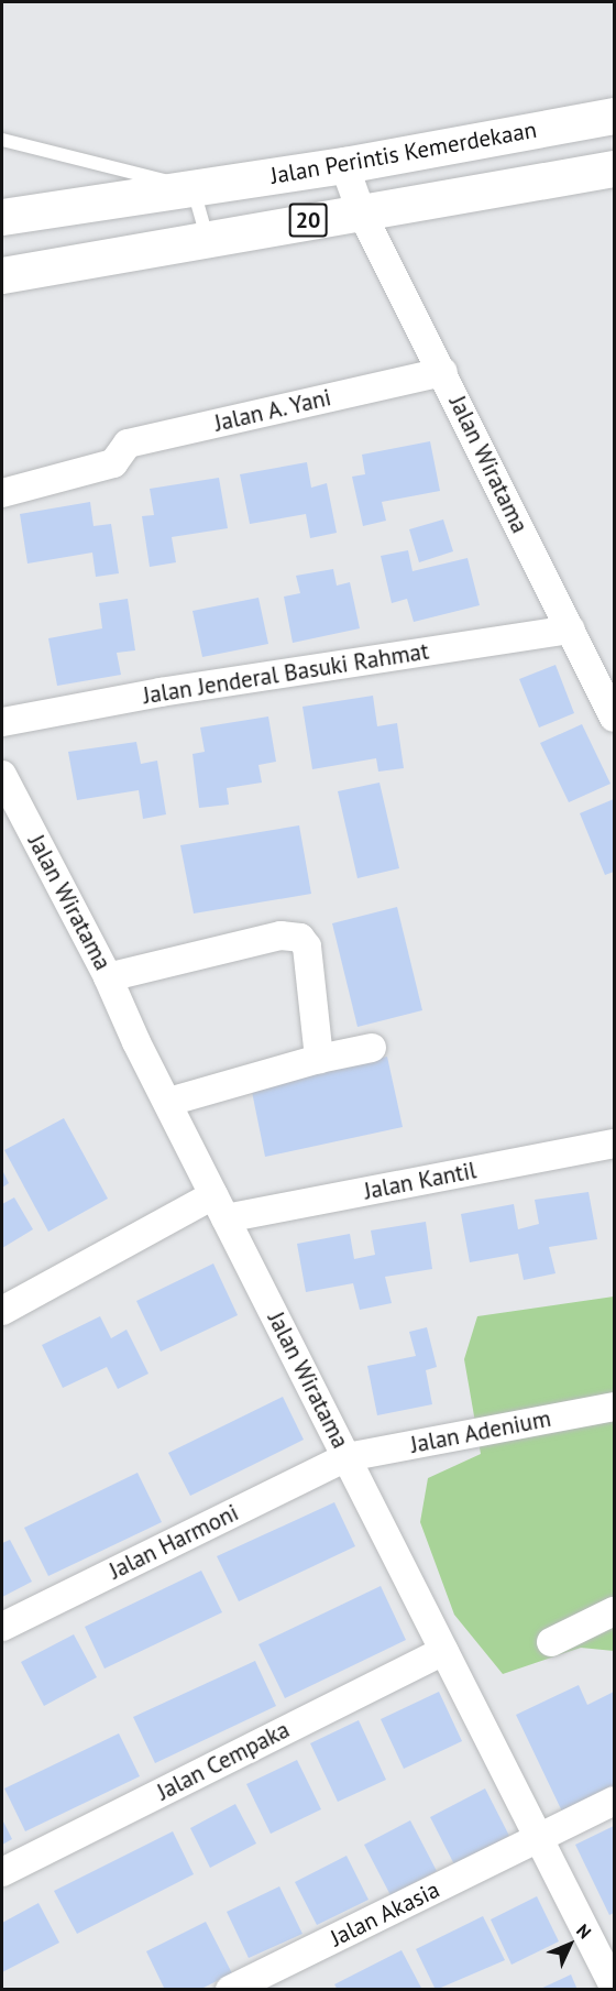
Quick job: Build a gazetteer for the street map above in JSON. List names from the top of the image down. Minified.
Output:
{"streets":{"highway":["Jalan Perintis Kemerdekaan","20"],"street":["Jalan A. Yani","Jalan Wiratama","Jalan Jenderal Basuki Rahmat","Jalan Kantil","Jalan Adenium","Jalan Harmoni","Jalan Cempaka","Jalan Akasia"]},"crossings":[["Jalan Perintis Kemerdekaan","Jalan Wiratama"],["20","Jalan Wiratama"],["Jalan A. Yani","Jalan Wiratama"],["Jalan Wiratama","Jalan Jenderal Basuki Rahmat"],["Jalan Wiratama","Jalan Kantil"],["Jalan Wiratama","Jalan Adenium"],["Jalan Wiratama","Jalan Harmoni"],["Jalan Wiratama","Jalan Cempaka"],["Jalan Wiratama","Jalan Akasia"],["Jalan Adenium","Jalan Harmoni"]],"north":"top right"}
